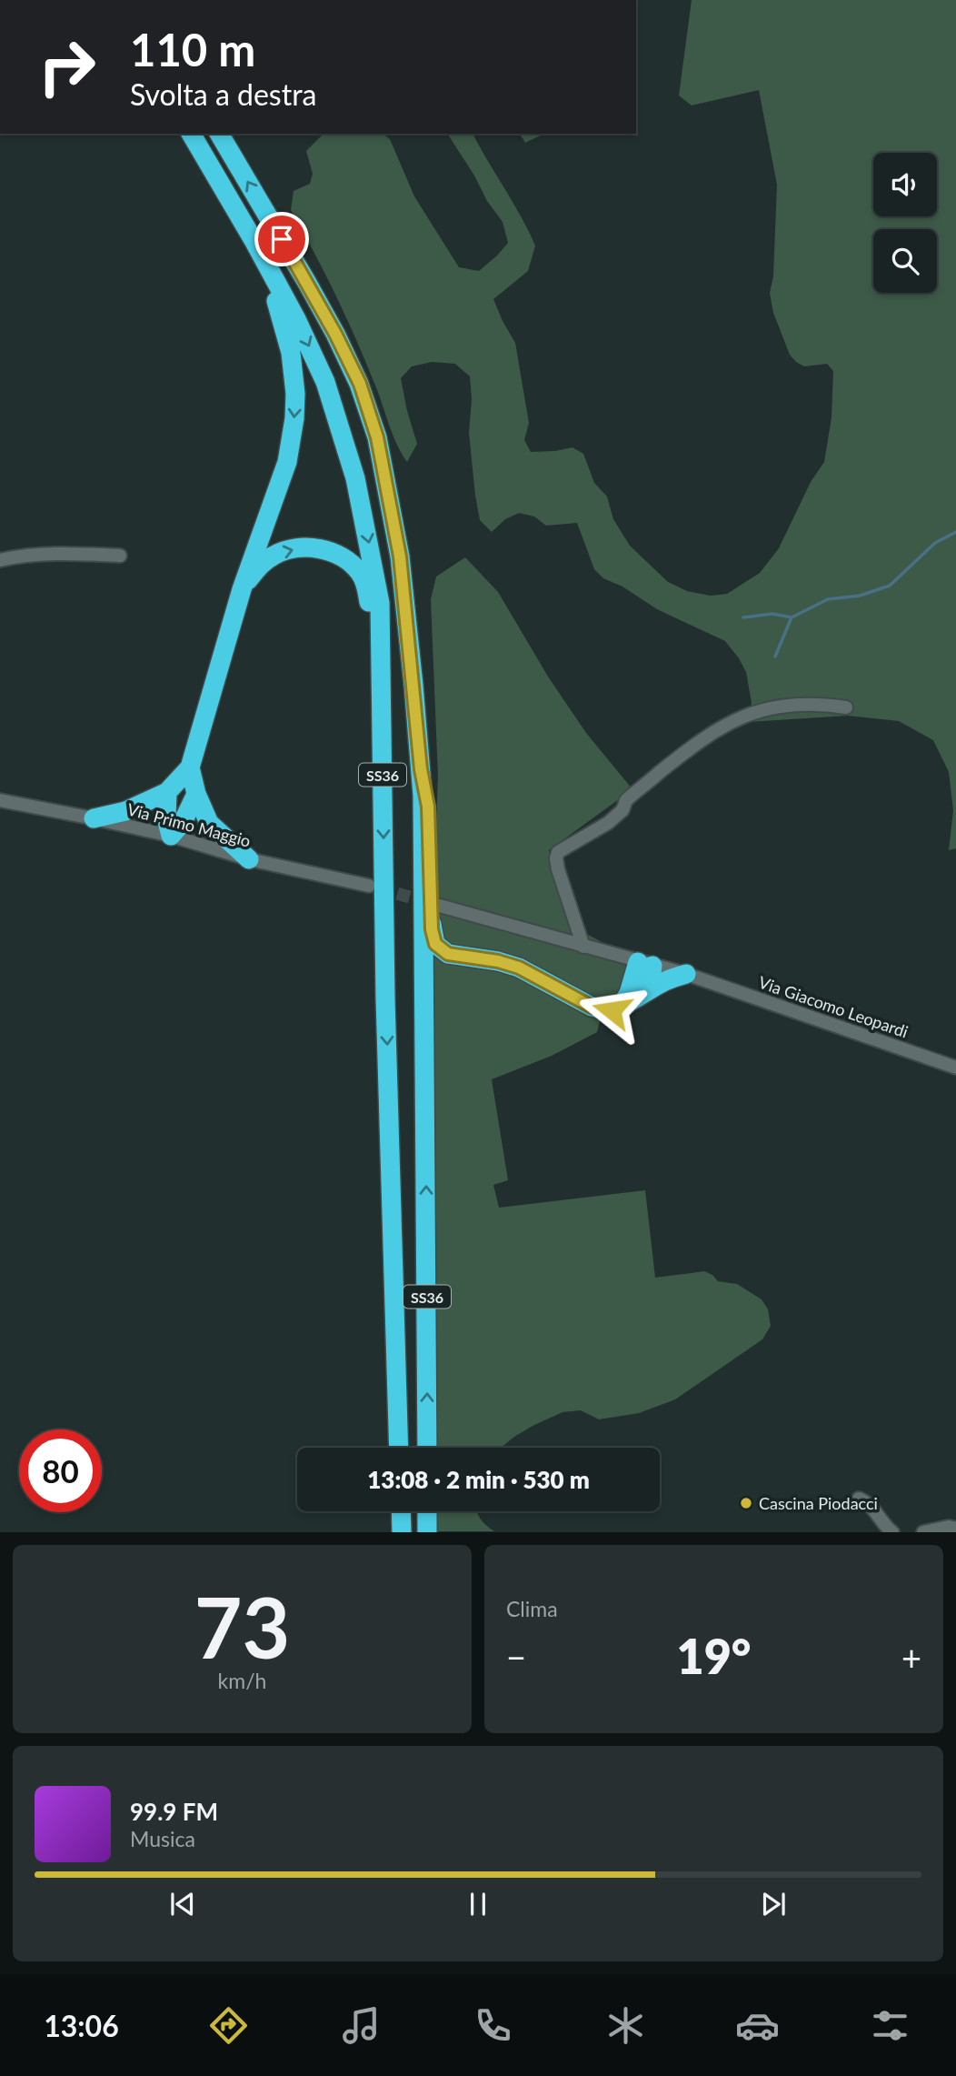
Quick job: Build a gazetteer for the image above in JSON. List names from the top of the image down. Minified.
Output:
{"streets":{"highway":["SS36"],"street":["Via Primo Maggio","Via Giacomo Leopardi"]},"places":["Cascina Piodacci"],"page":{"turn":["110 m","Svolta a destra"],"limit":"80","trip":"13:08 · 2 min · 530 m","tile":[["73","km/h"],"Clima"],"heat":["−","19°","+"],"song":["99.9 FM","Musica"],"tabs":"13:06"}}
